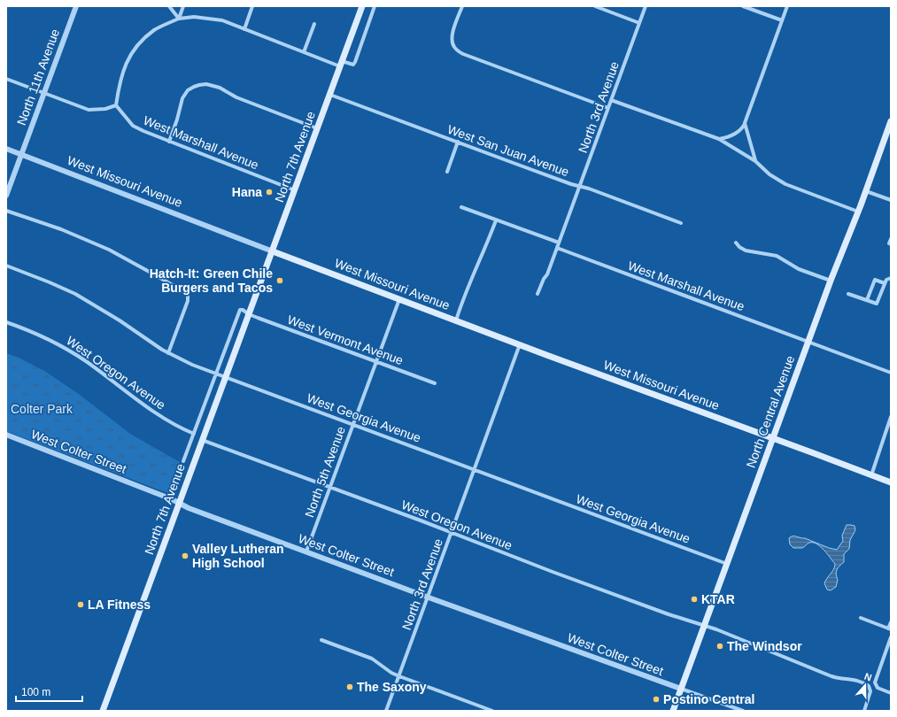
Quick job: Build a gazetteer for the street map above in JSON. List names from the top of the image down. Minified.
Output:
{"streets":{"main road":["North 7th Avenue","West Missouri Avenue","North Central Avenue"],"street":["North 11th Avenue","North 3rd Avenue","West Marshall Avenue","West San Juan Avenue","West Vermont Avenue","West Oregon Avenue","West Georgia Avenue","West Colter Street","North 5th Avenue"]},"crossings":[["North 11th Avenue","West Missouri Avenue"],["North 3rd Avenue","West Marshall Avenue"],["North 3rd Avenue","West San Juan Avenue"],["North 3rd Avenue","West Missouri Avenue"],["North 3rd Avenue","West Oregon Avenue"],["North 3rd Avenue","West Georgia Avenue"],["North 3rd Avenue","West Colter Street"],["West Marshall Avenue","North 7th Avenue"],["West Marshall Avenue","North Central Avenue"],["West San Juan Avenue","North 7th Avenue"],["North 7th Avenue","West Missouri Avenue"],["North 7th Avenue","West Vermont Avenue"],["North 7th Avenue","West Oregon Avenue"],["North 7th Avenue","West Georgia Avenue"],["North 7th Avenue","West Colter Street"],["West Missouri Avenue","North Central Avenue"],["West Missouri Avenue","North 5th Avenue"],["West Vermont Avenue","North 5th Avenue"],["West Oregon Avenue","North Central Avenue"],["West Oregon Avenue","North 5th Avenue"],["North Central Avenue","West Georgia Avenue"],["North Central Avenue","West Colter Street"],["West Georgia Avenue","North 5th Avenue"],["West Colter Street","North 5th Avenue"]],"parks":["Colter Park"],"places":["Hana","Hatch-It: Green Chile Burgers and Tacos","Valley Lutheran High School","KTAR","LA Fitness","The Windsor","The Saxony","Postino Central"],"scale_bar":"100 m","north":"top"}
